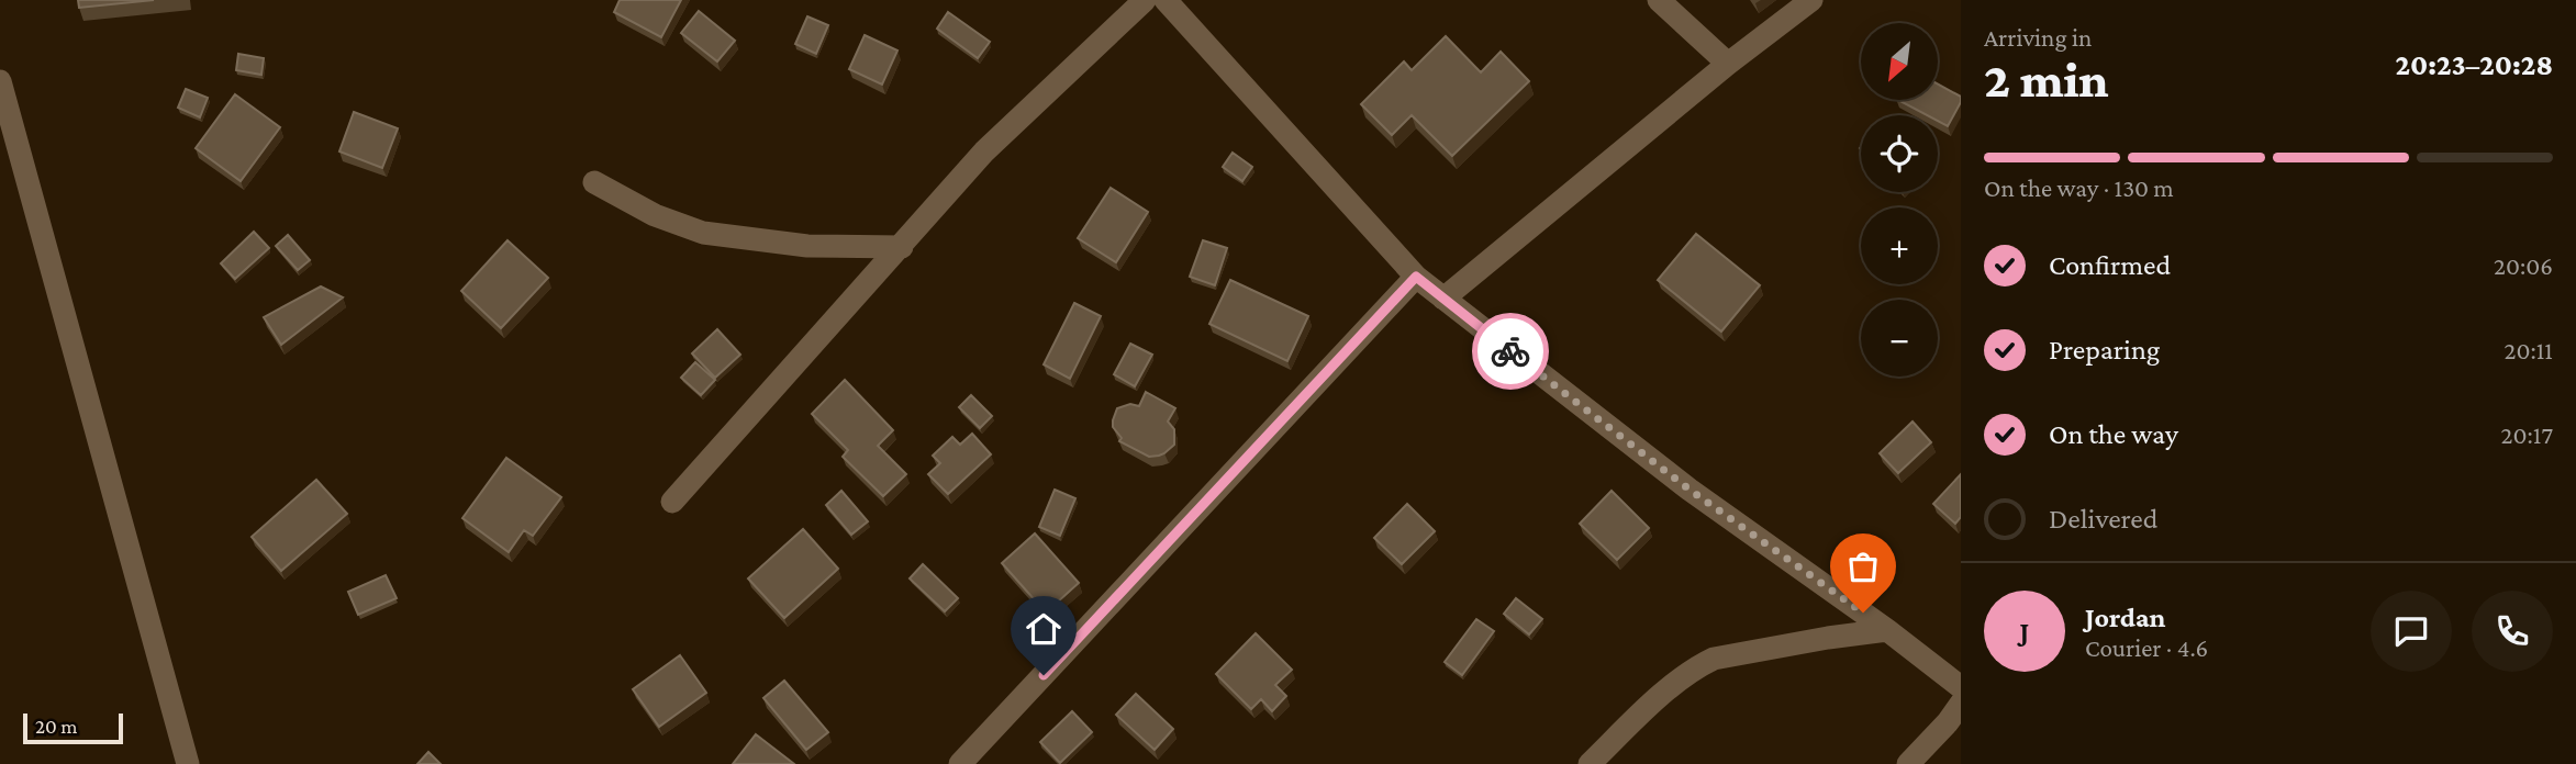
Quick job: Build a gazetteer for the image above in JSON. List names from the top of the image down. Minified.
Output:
{"scale_bar":"20 m","north":"bottom left","page":{"heading":["2 min","Arriving in","20:23–20:28"],"panel":["Jordan","Courier · 4.6"],"map_buttons":["+","−"],"bar":"On the way · 130 m","list":[["Confirmed","20:06"],["Preparing","20:11"],["On the way","20:17"],"Delivered"],"round":"J","scale":"20 m"}}
